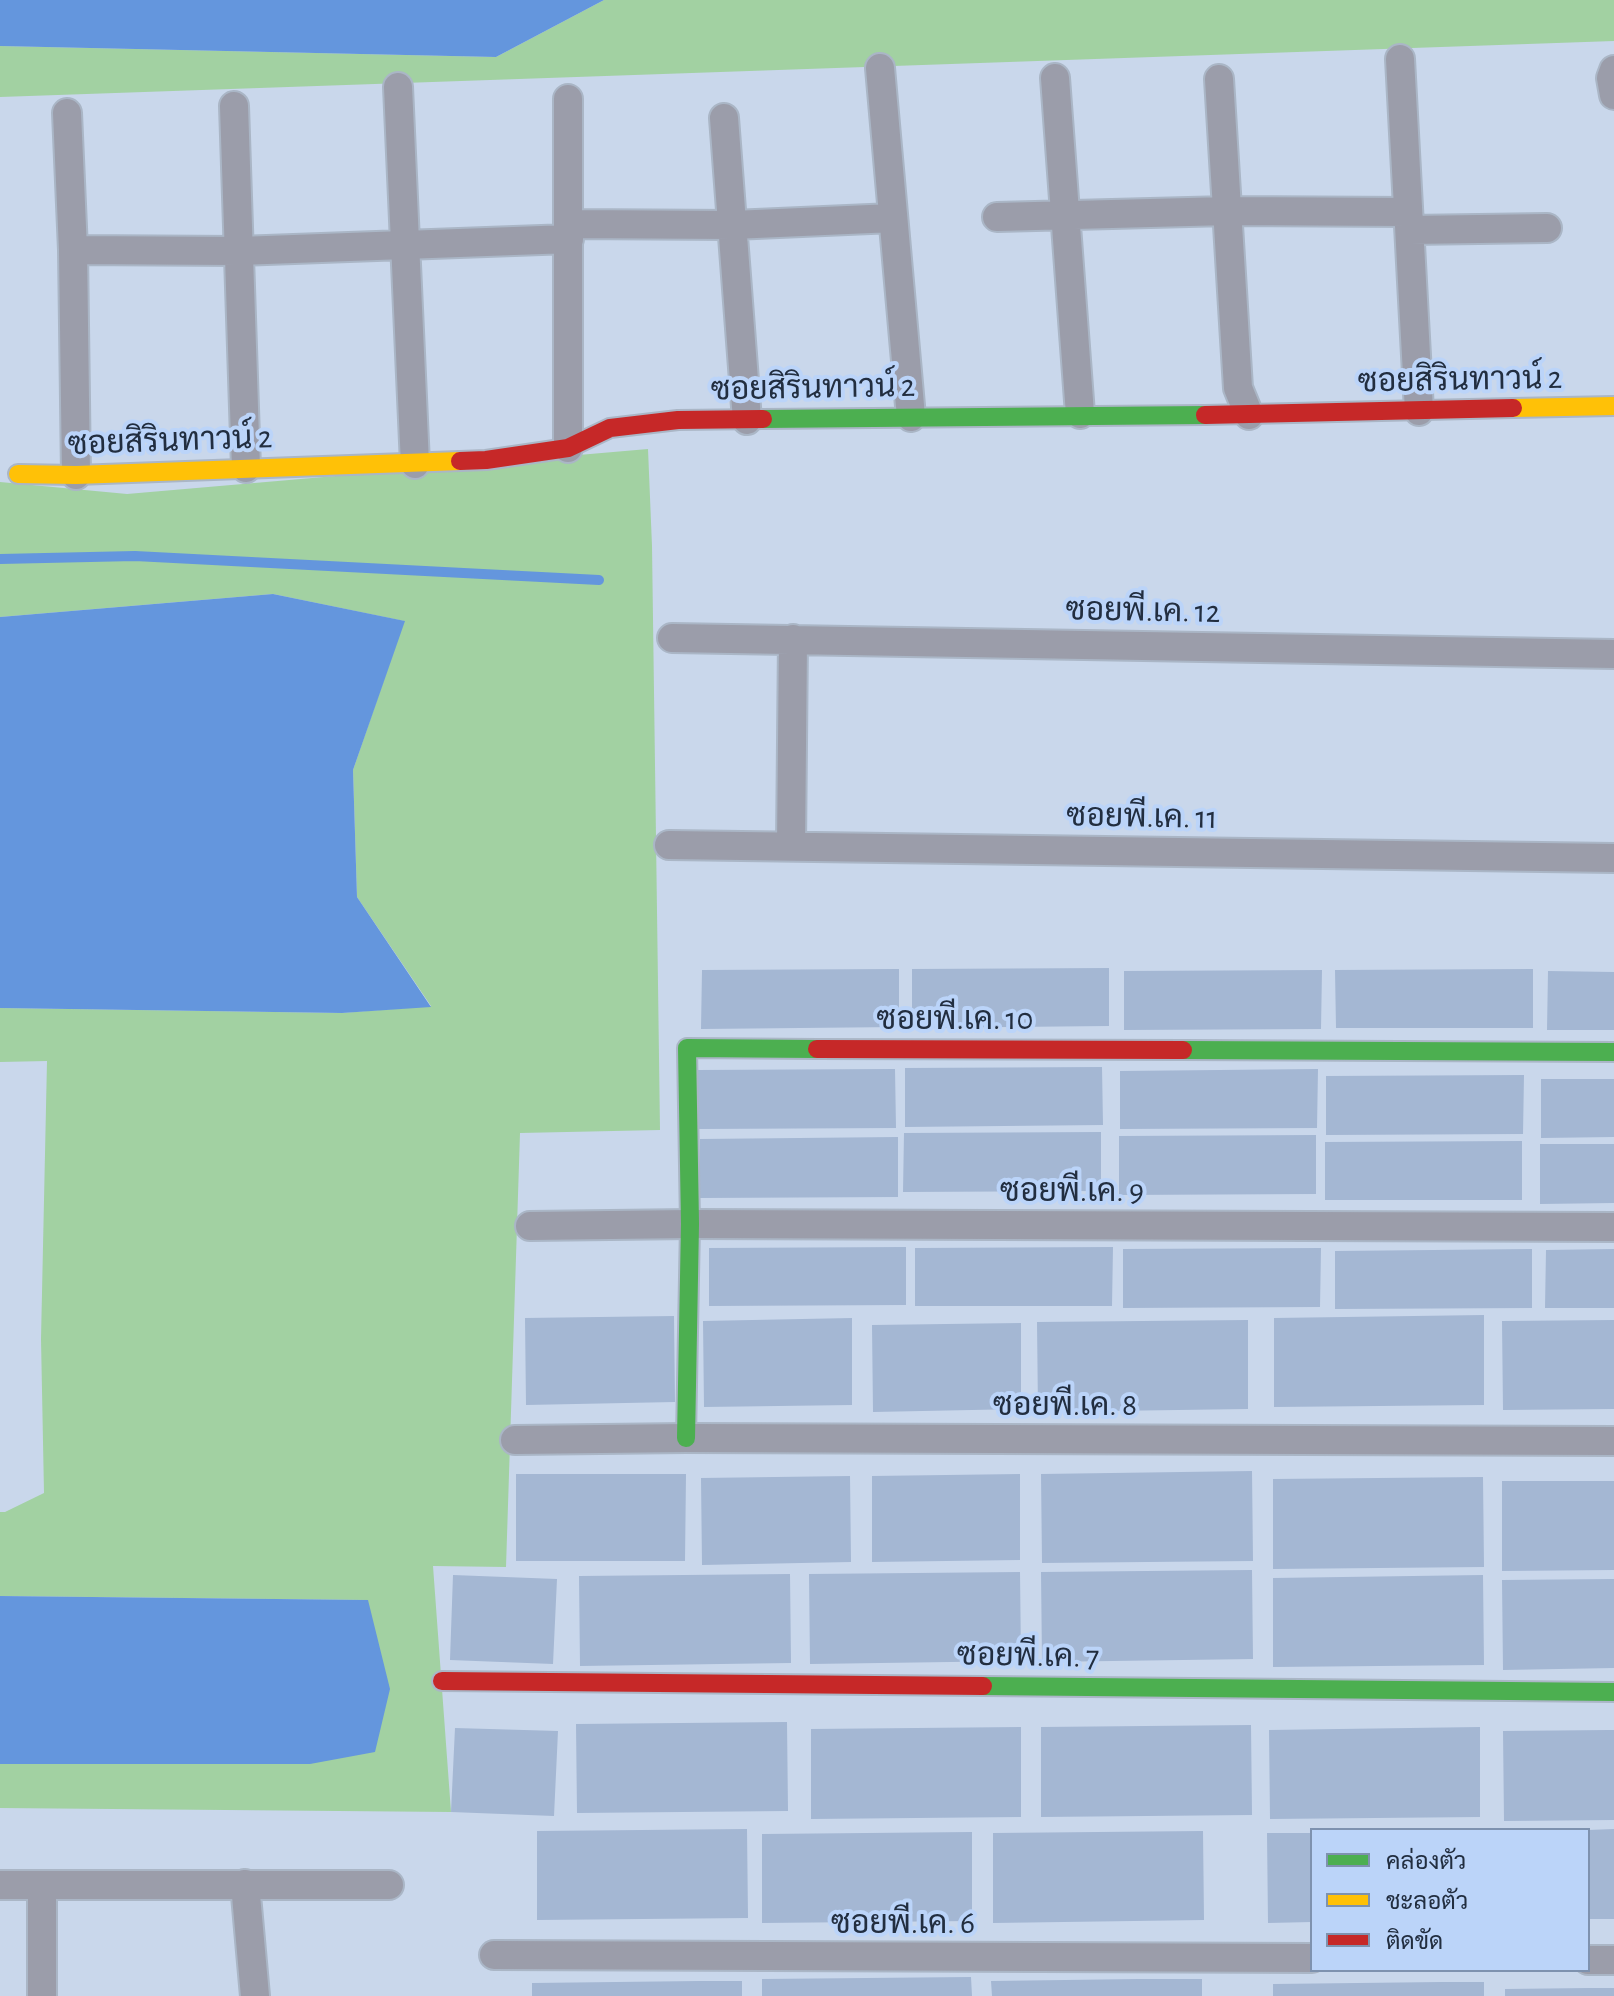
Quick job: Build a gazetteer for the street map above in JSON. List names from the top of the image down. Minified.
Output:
{"streets":{"street":["ซอยสิรินทาวน์ 2","ซอยพี.เค. 12","ซอยพี.เค. 11","ซอยพี.เค. 10","ซอยพี.เค. 9","ซอยพี.เค. 8","ซอยพี.เค. 7","ซอยพี.เค. 6"]},"crossings":[["ซอยพี.เค. 10","ซอยพี.เค. 9"],["ซอยพี.เค. 10","ซอยพี.เค. 8"]],"legend":["คล่องตัว","ชะลอตัว","ติดขัด"]}
